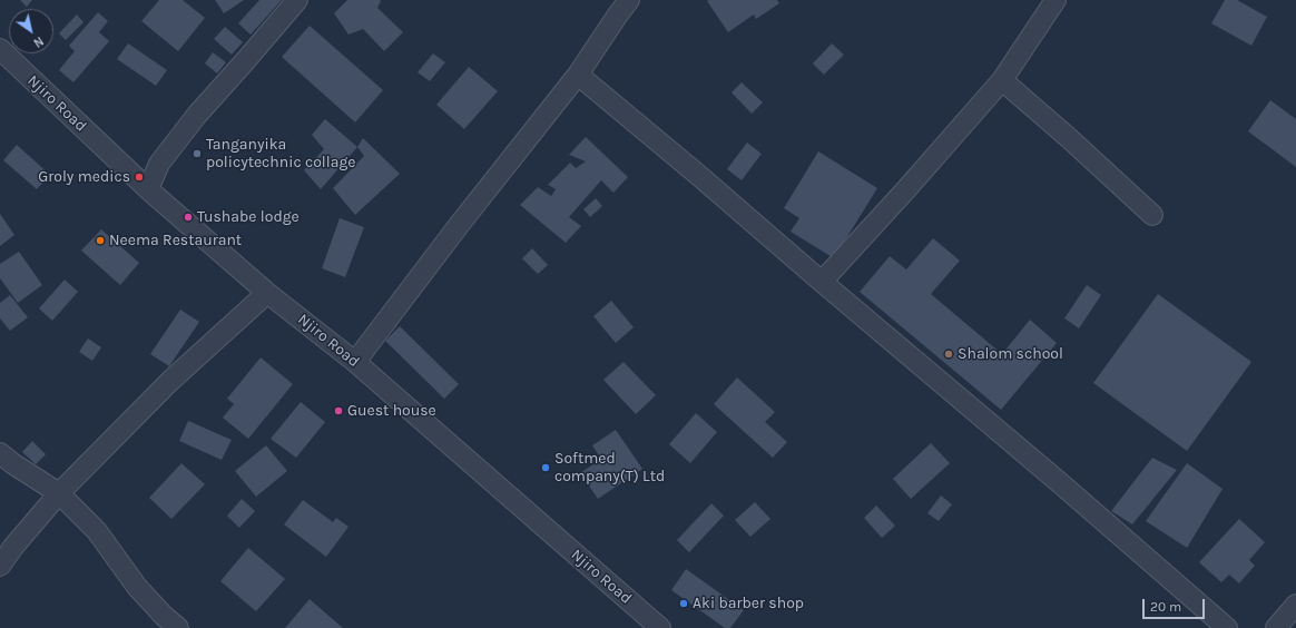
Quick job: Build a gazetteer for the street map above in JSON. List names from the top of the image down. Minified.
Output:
{"streets":{"street":["Njiro Road"]},"places":["Tanganyika policytechnic collage","Groly medics","Tushabe lodge","Neema Restaurant","Shalom school","Guest house","Softmed company(T) Ltd","Aki barber shop"],"scale_bar":"20 m","north":"bottom right"}
